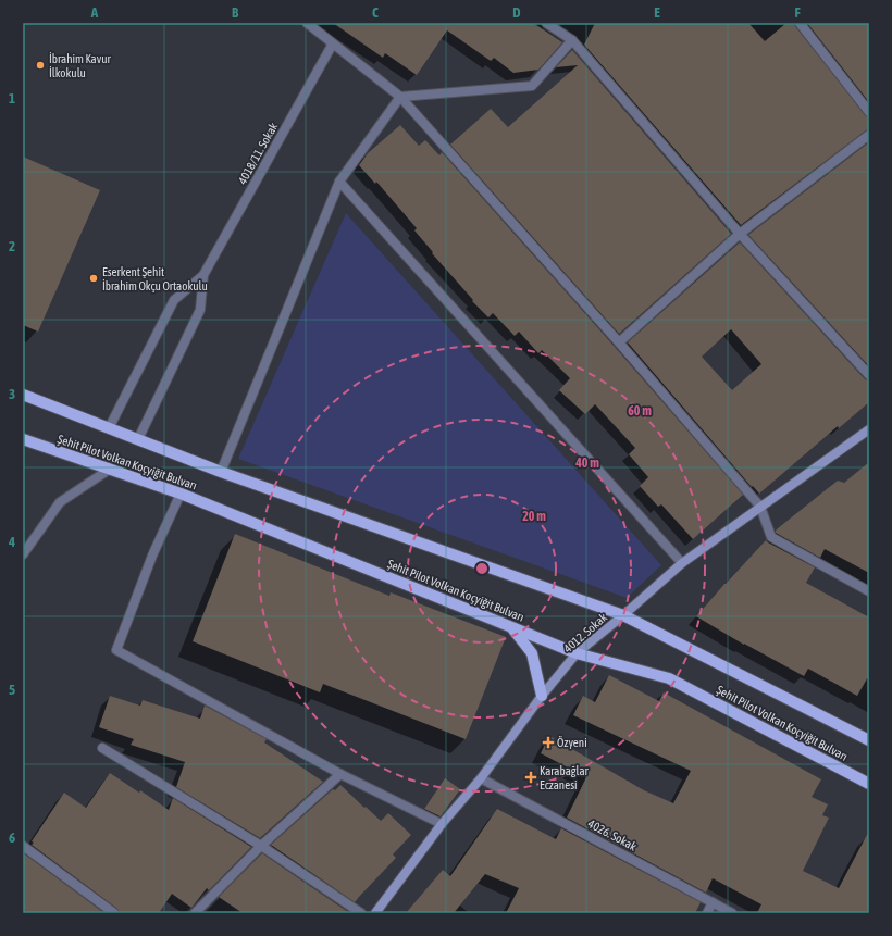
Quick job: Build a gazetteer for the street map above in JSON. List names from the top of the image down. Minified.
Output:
{"streets":{"main road":["Şehit Pilot Volkan Koçyiğit Bulvarı","4012. Sokak"],"street":["4018/11. Sokak","4026. Sokak"]},"crossings":[["4018/11. Sokak","Şehit Pilot Volkan Koçyiğit Bulvarı"],["Şehit Pilot Volkan Koçyiğit Bulvarı","4012. Sokak"],["4012. Sokak","4026. Sokak"]],"places":{"other":["İbrahim Kavur İlkokulu","Eserkent Şehit İbrahim Okçu Ortaokulu"],"health":["Özyeni","Karabağlar Eczanesi"]},"grid":{"columns":["A","B","C","D","E","F"],"rows":["1","2","3","4","5","6"]},"rings":["60 m","40 m","20 m"]}
